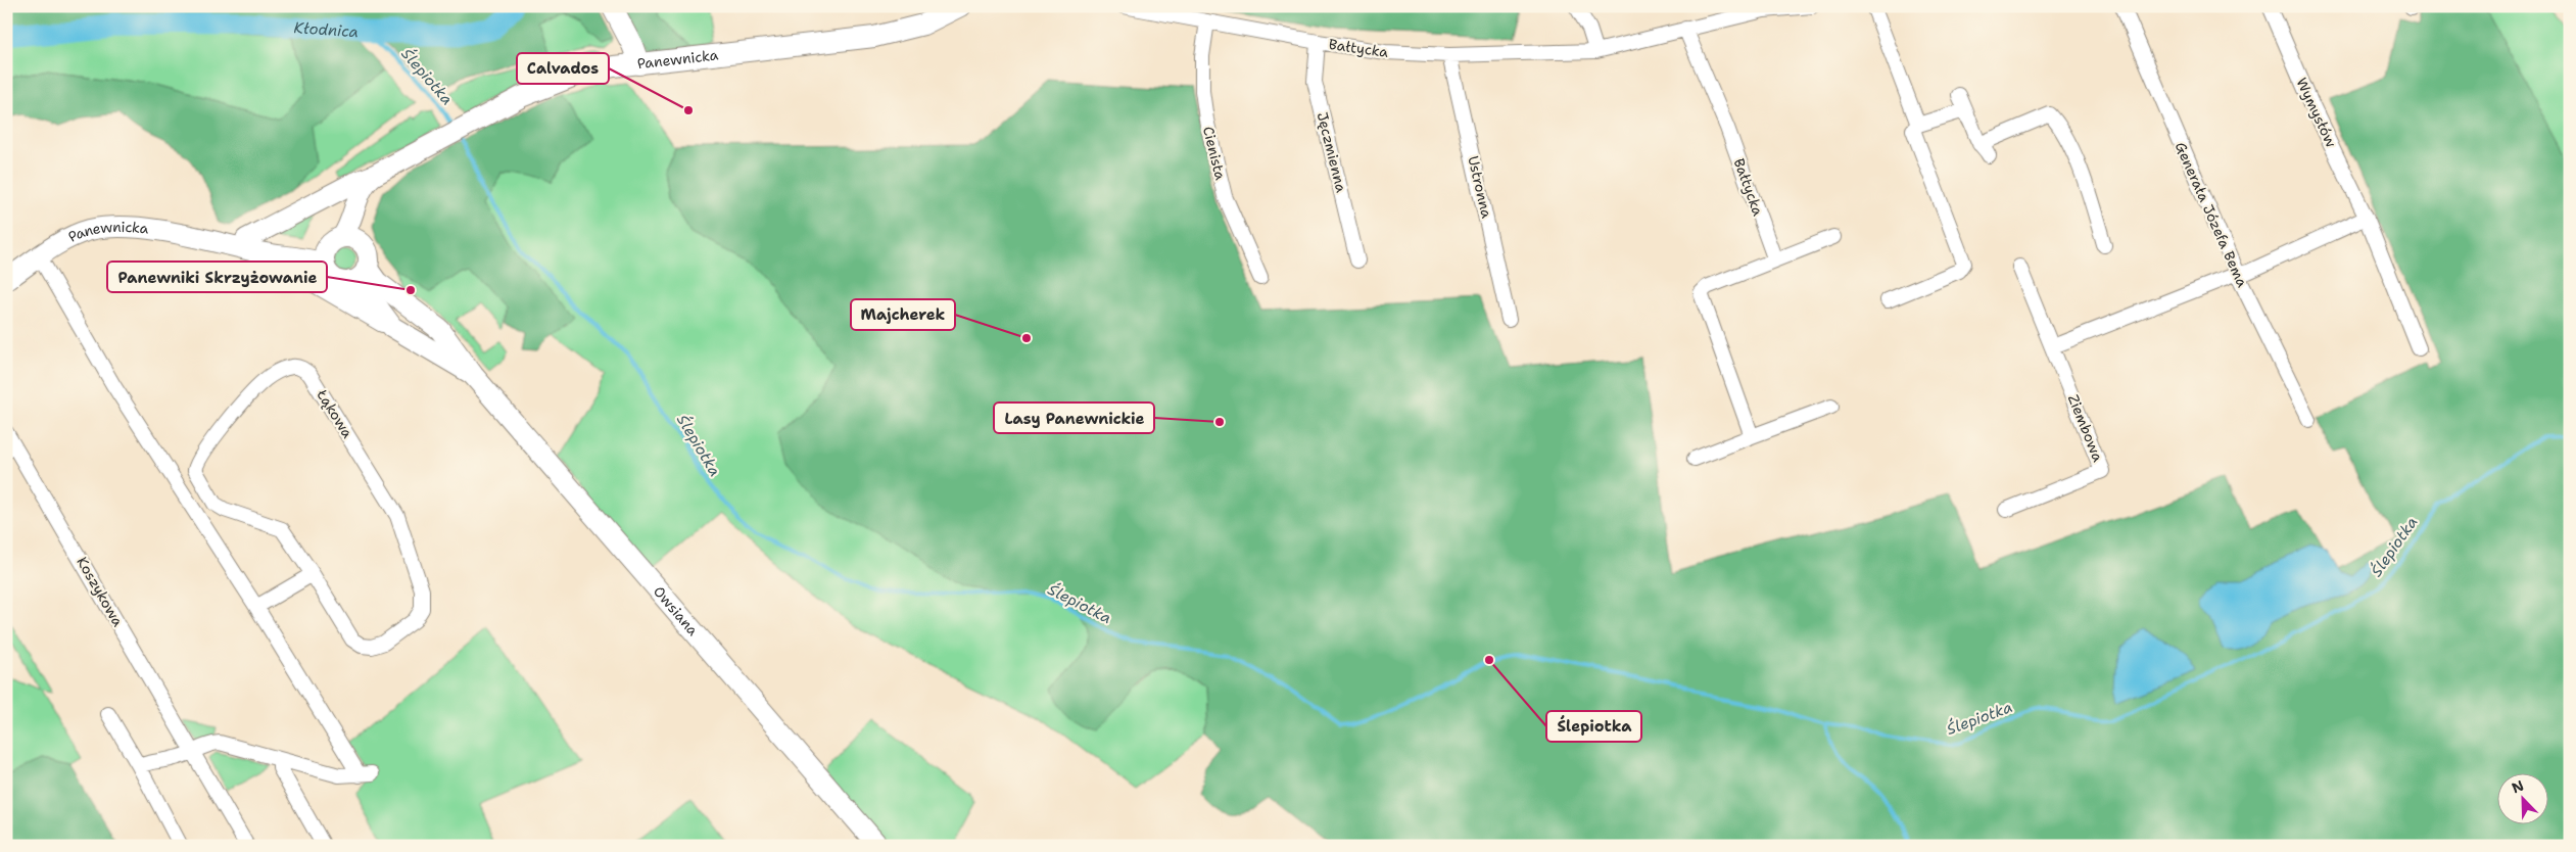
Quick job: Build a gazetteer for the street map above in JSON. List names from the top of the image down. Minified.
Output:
{"streets":{"street":["Bałtycka","Panewnicka","Wymysłów","Jęczmienna","Cienista","Ustronna","Generała Józefa Bema","Łąkowa","Ziembowa","Koszykowa","Owsiana"]},"crossings":[["Bałtycka","Jęczmienna"],["Bałtycka","Cienista"],["Bałtycka","Ustronna"],["Panewnicka","Owsiana"]],"water":["Kłodnica","Ślepiotka"],"places":["Calvados","Panewniki Skrzyżowanie","Majcherek","Lasy Panewnickie","Ślepiotka"],"north":"top left"}
